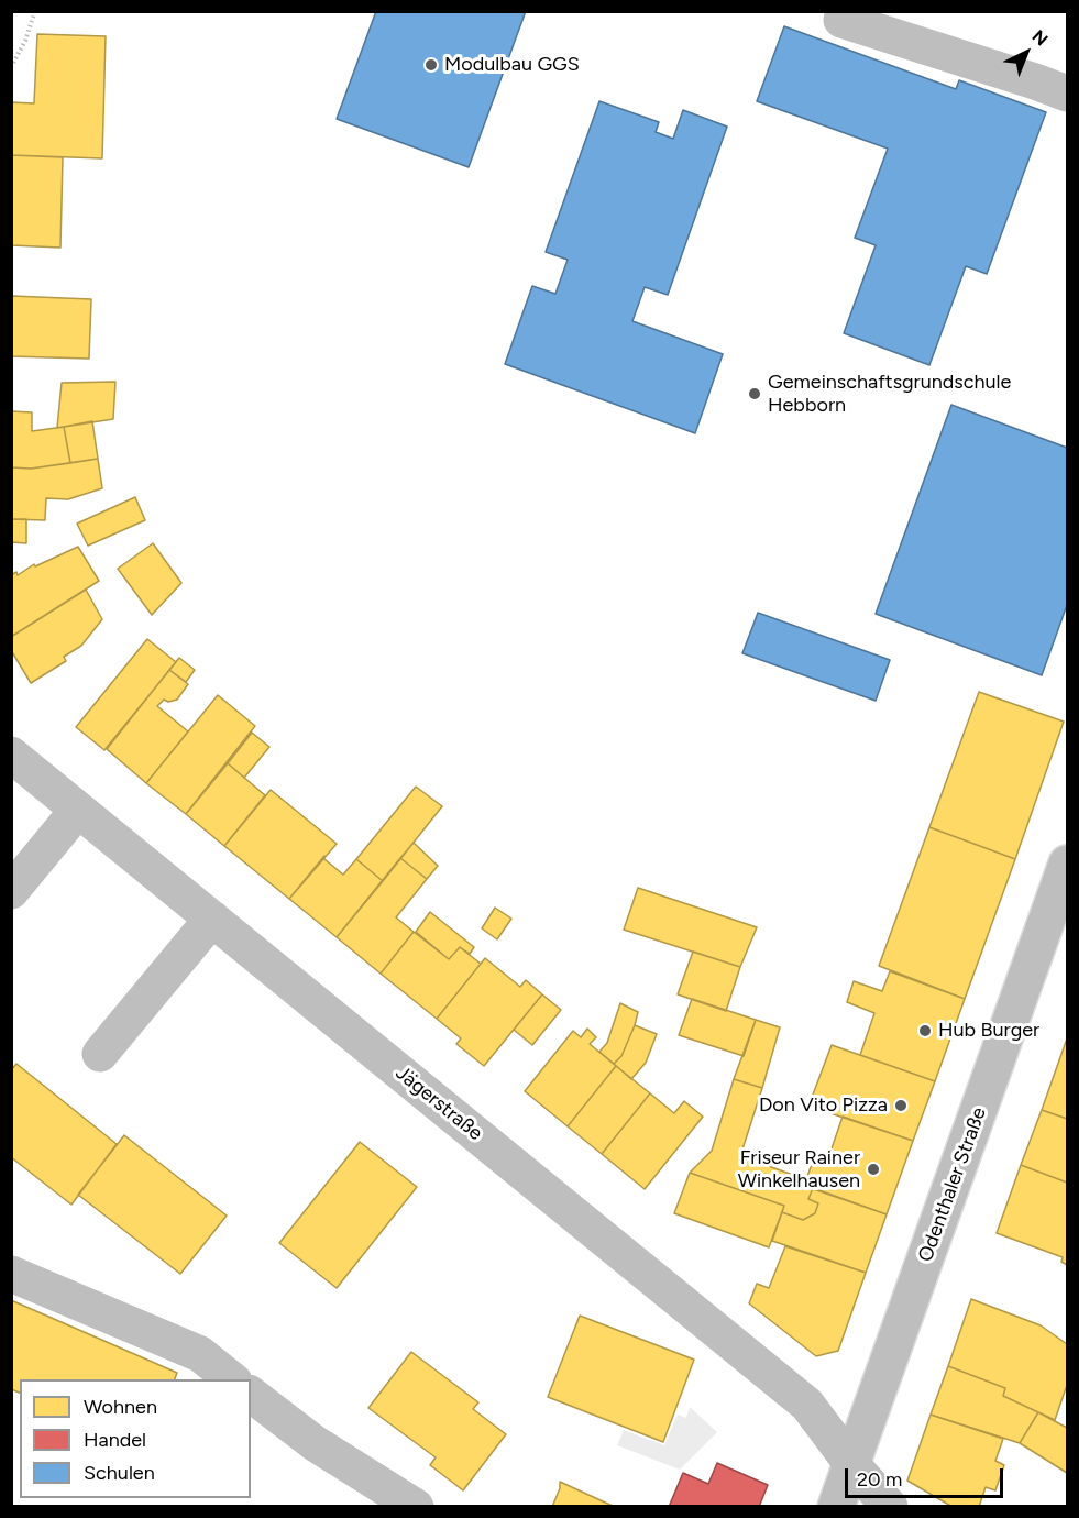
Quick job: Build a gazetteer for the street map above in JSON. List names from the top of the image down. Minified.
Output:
{"streets":{"street":["Jägerstraße","Odenthaler Straße"]},"crossings":[["Jägerstraße","Odenthaler Straße"]],"places":["Modulbau GGS","Gemeinschaftsgrundschule Hebborn","Hub Burger","Don Vito Pizza","Friseur Rainer Winkelhausen"],"legend":["Wohnen","Handel","Schulen"],"scale_bar":"20 m","north":"top right"}
